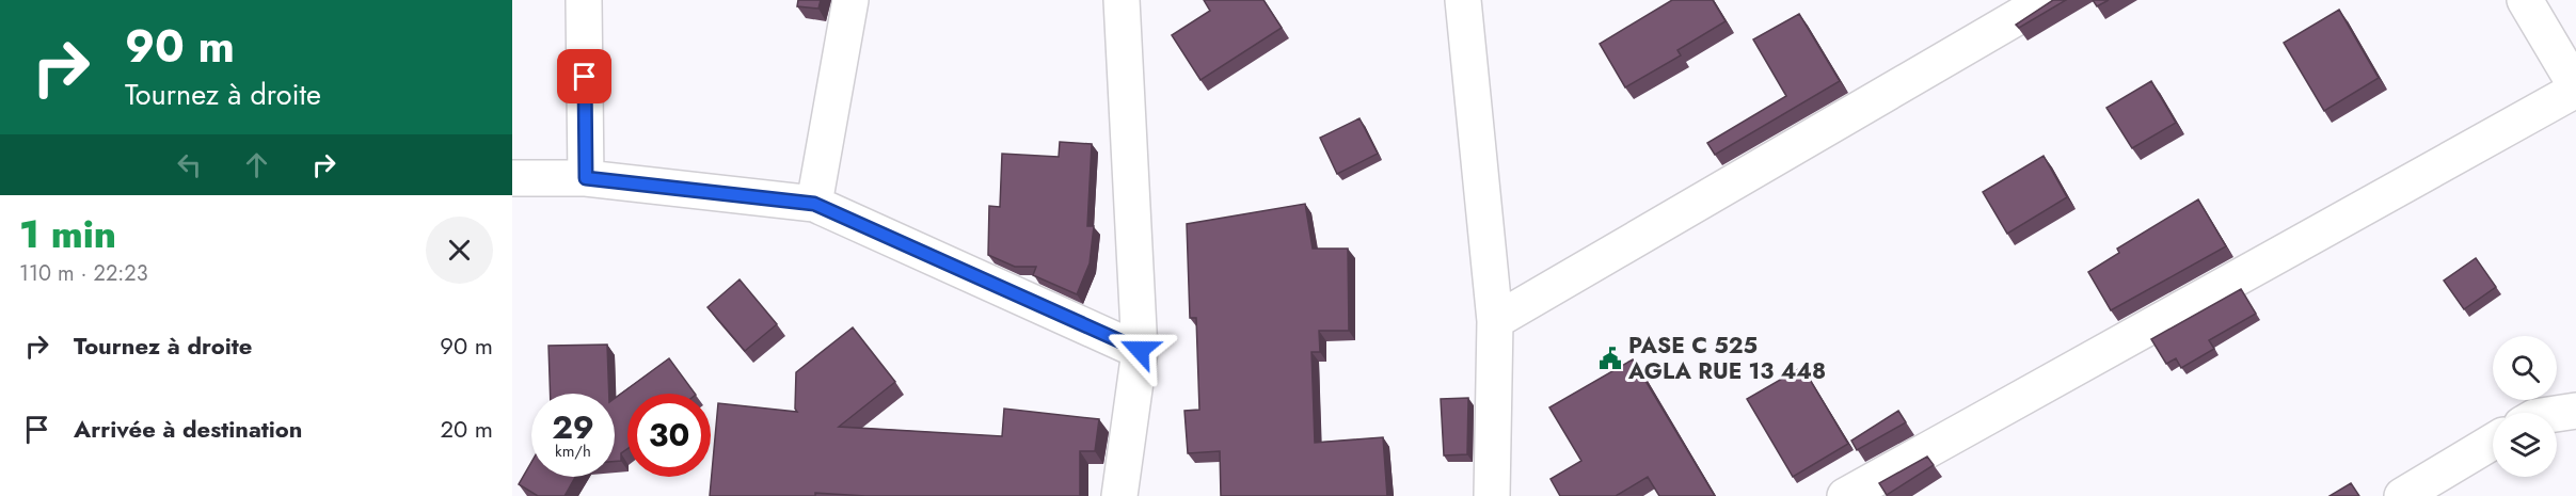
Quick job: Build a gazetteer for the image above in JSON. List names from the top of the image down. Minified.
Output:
{"places":{"public building":["PASE C 525 AGLA RUE 13 448"]},"page":{"turn":["90 m","Tournez à droite"],"heading":["1 min","110 m · 22:23"],"list":[{"name":"Tournez à droite","value":"90 m"},{"name":"Arrivée à destination","value":"20 m"}],"speed":"29 km/h","limit":"30"}}
